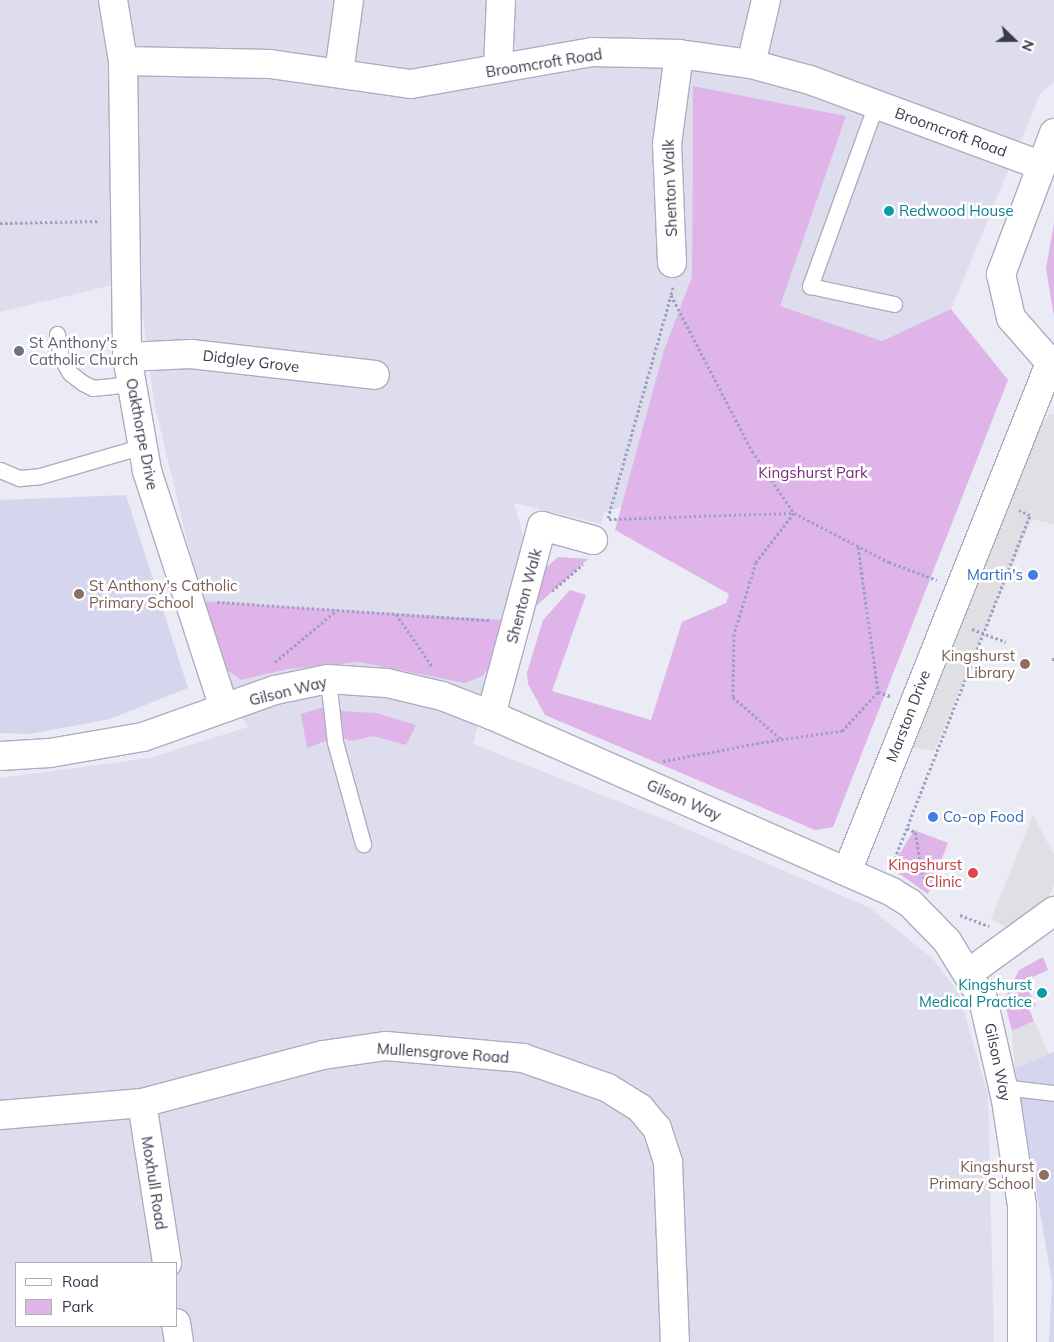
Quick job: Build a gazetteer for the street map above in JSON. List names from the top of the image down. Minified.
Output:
{"streets":{"street":["Broomcroft Road","Shenton Walk","Didgley Grove","Oakthorpe Drive","Gilson Way","Marston Drive","Mullensgrove Road","Moxhull Road"]},"crossings":[["Broomcroft Road","Shenton Walk"],["Broomcroft Road","Oakthorpe Drive"],["Shenton Walk","Gilson Way"],["Didgley Grove","Oakthorpe Drive"],["Oakthorpe Drive","Gilson Way"],["Gilson Way","Marston Drive"],["Mullensgrove Road","Moxhull Road"]],"parks":["Kingshurst Park"],"places":["Redwood House","St Anthony's Catholic Church","Martin's","St Anthony's Catholic Primary School","Kingshurst Library","Co-op Food","Kingshurst Clinic","Kingshurst Medical Practice","Kingshurst Primary School"],"legend":["Road","Park"],"north":"right"}
